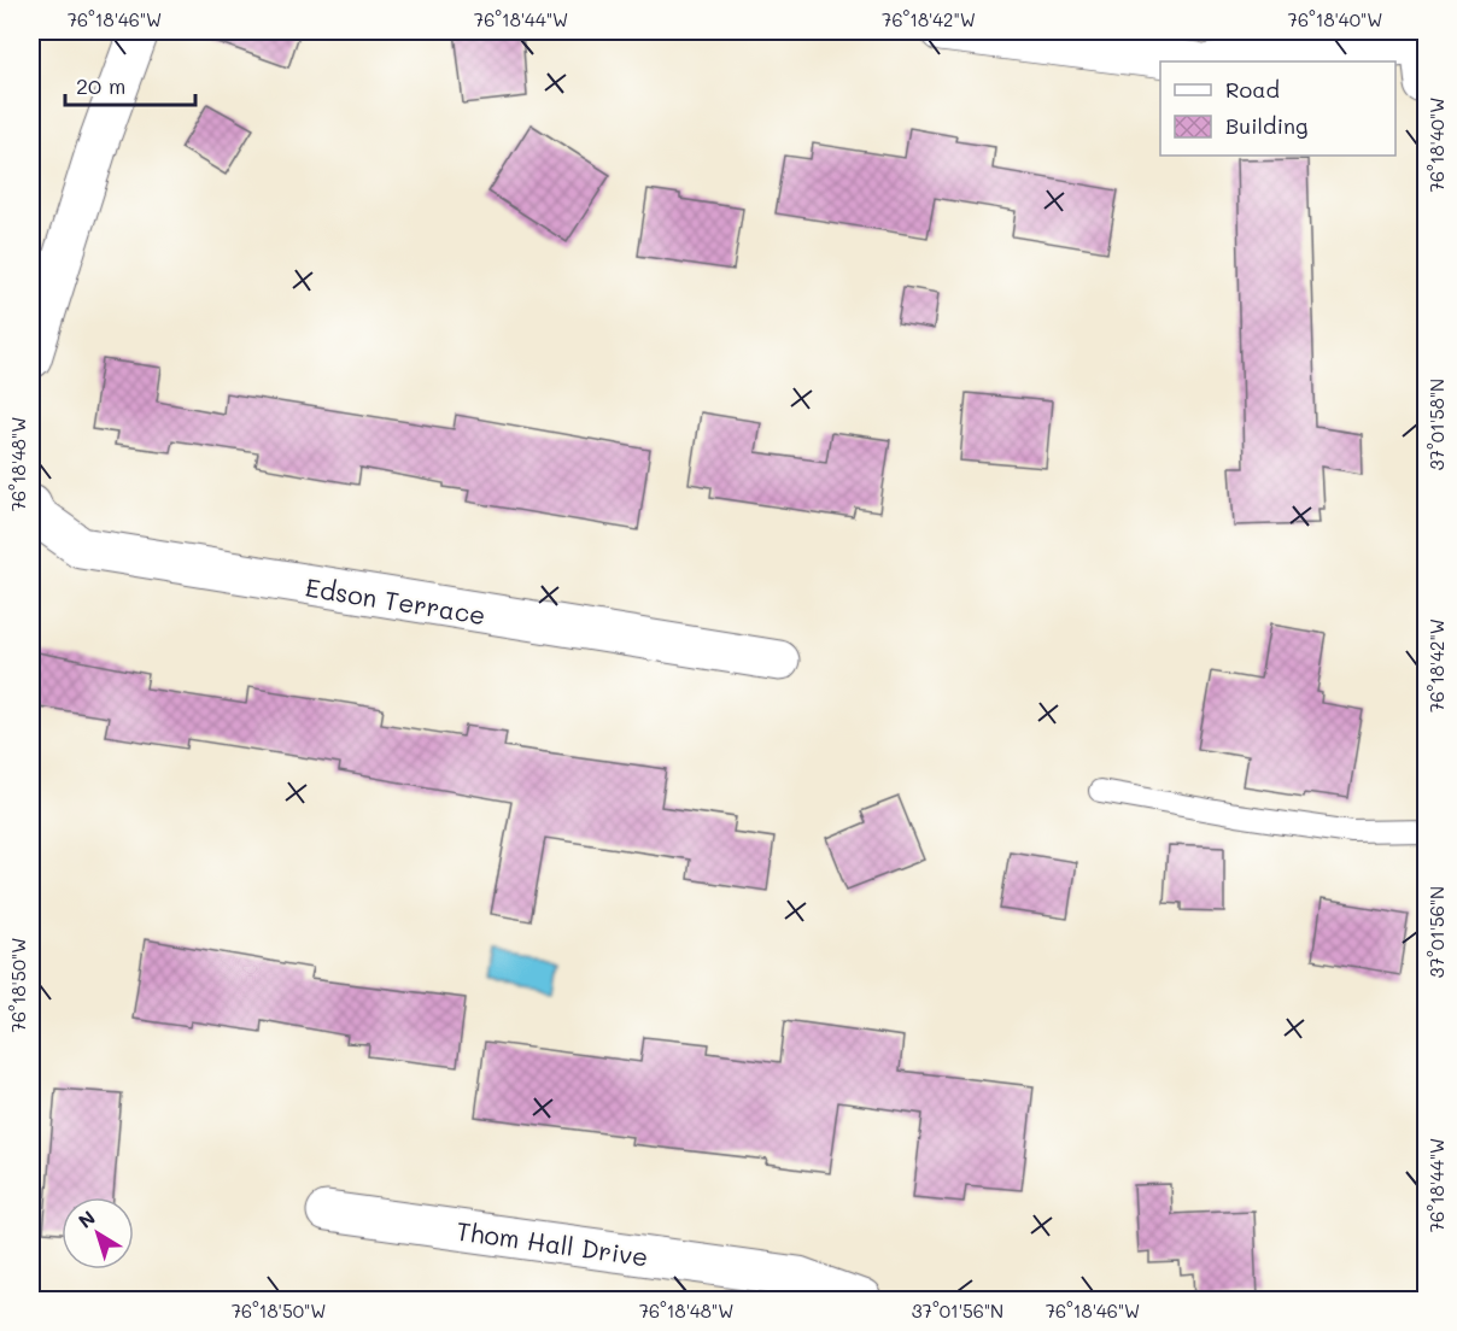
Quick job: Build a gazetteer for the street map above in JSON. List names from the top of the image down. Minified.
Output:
{"streets":{"street":["Edson Terrace","Thom Hall Drive"]},"legend":["Road","Building"],"scale_bar":"20 m","north":"top left","coordinates":["76°18'46\"W","76°18'44\"W","76°18'42\"W","76°18'40\"W","37°01'58\"N","76°18'48\"W","37°01'56\"N","76°18'50\"W"]}
